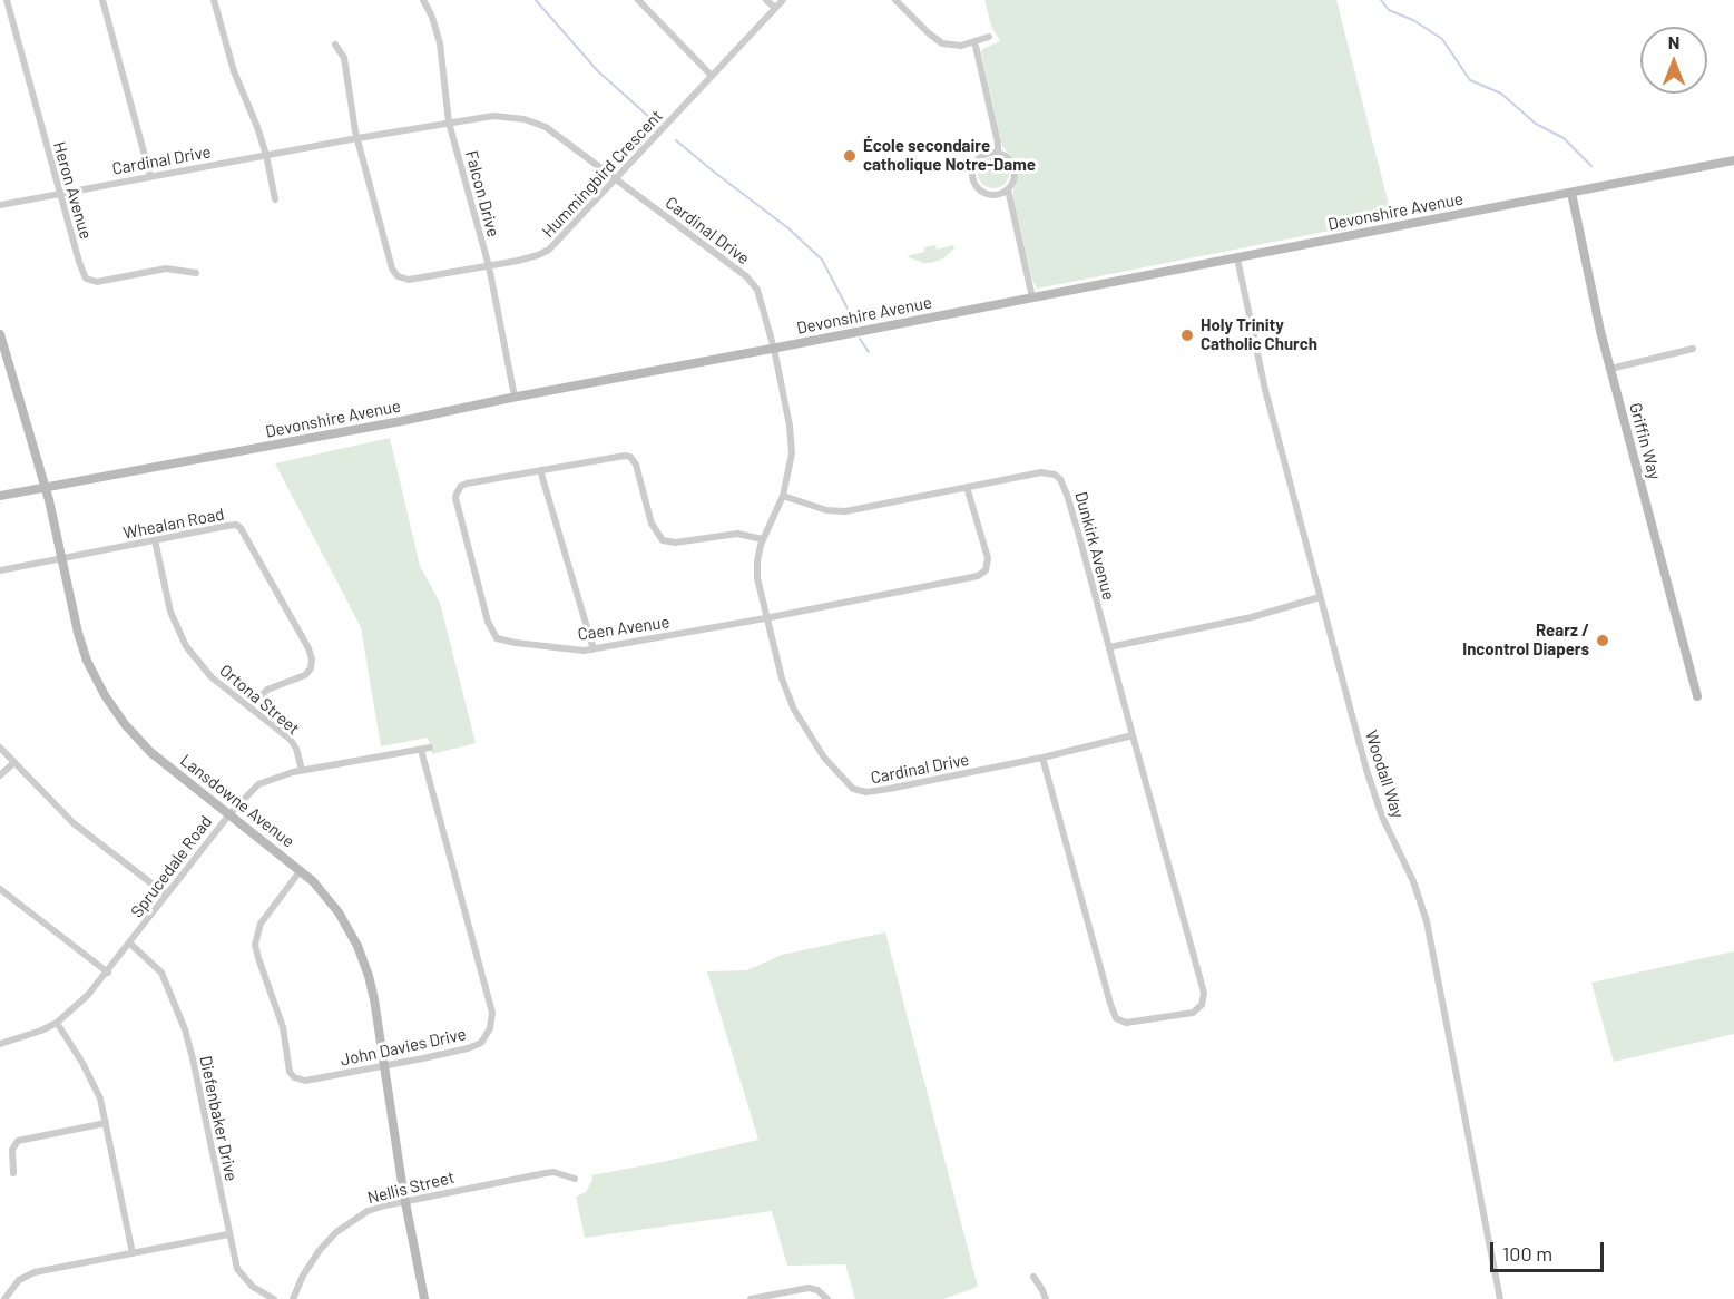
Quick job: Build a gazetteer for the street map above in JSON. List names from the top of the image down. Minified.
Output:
{"streets":{"main road":["Devonshire Avenue","Griffin Way","Lansdowne Avenue"],"street":["Cardinal Drive","Hummingbird Crescent","Heron Avenue","Falcon Drive","Whealan Road","Dunkirk Avenue","Caen Avenue","Ortona Street","Woodall Way","Sprucedale Road","John Davies Drive","Diefenbaker Drive","Nellis Street"]},"crossings":[["Cardinal Drive","Hummingbird Crescent"],["Cardinal Drive","Heron Avenue"],["Cardinal Drive","Falcon Drive"],["Cardinal Drive","Devonshire Avenue"],["Cardinal Drive","Dunkirk Avenue"],["Cardinal Drive","Caen Avenue"],["Hummingbird Crescent","Falcon Drive"],["Falcon Drive","Devonshire Avenue"],["Devonshire Avenue","Griffin Way"],["Devonshire Avenue","Woodall Way"],["Devonshire Avenue","Lansdowne Avenue"],["Whealan Road","Ortona Street"],["Whealan Road","Lansdowne Avenue"],["Dunkirk Avenue","Caen Avenue"],["Ortona Street","Sprucedale Road"],["Lansdowne Avenue","Sprucedale Road"],["Lansdowne Avenue","John Davies Drive"],["Lansdowne Avenue","Nellis Street"],["Sprucedale Road","John Davies Drive"],["Sprucedale Road","Diefenbaker Drive"]],"places":["École secondaire catholique Notre-Dame","Holy Trinity Catholic Church","Rearz / Incontrol Diapers"],"scale_bar":"100 m","north":"top"}
